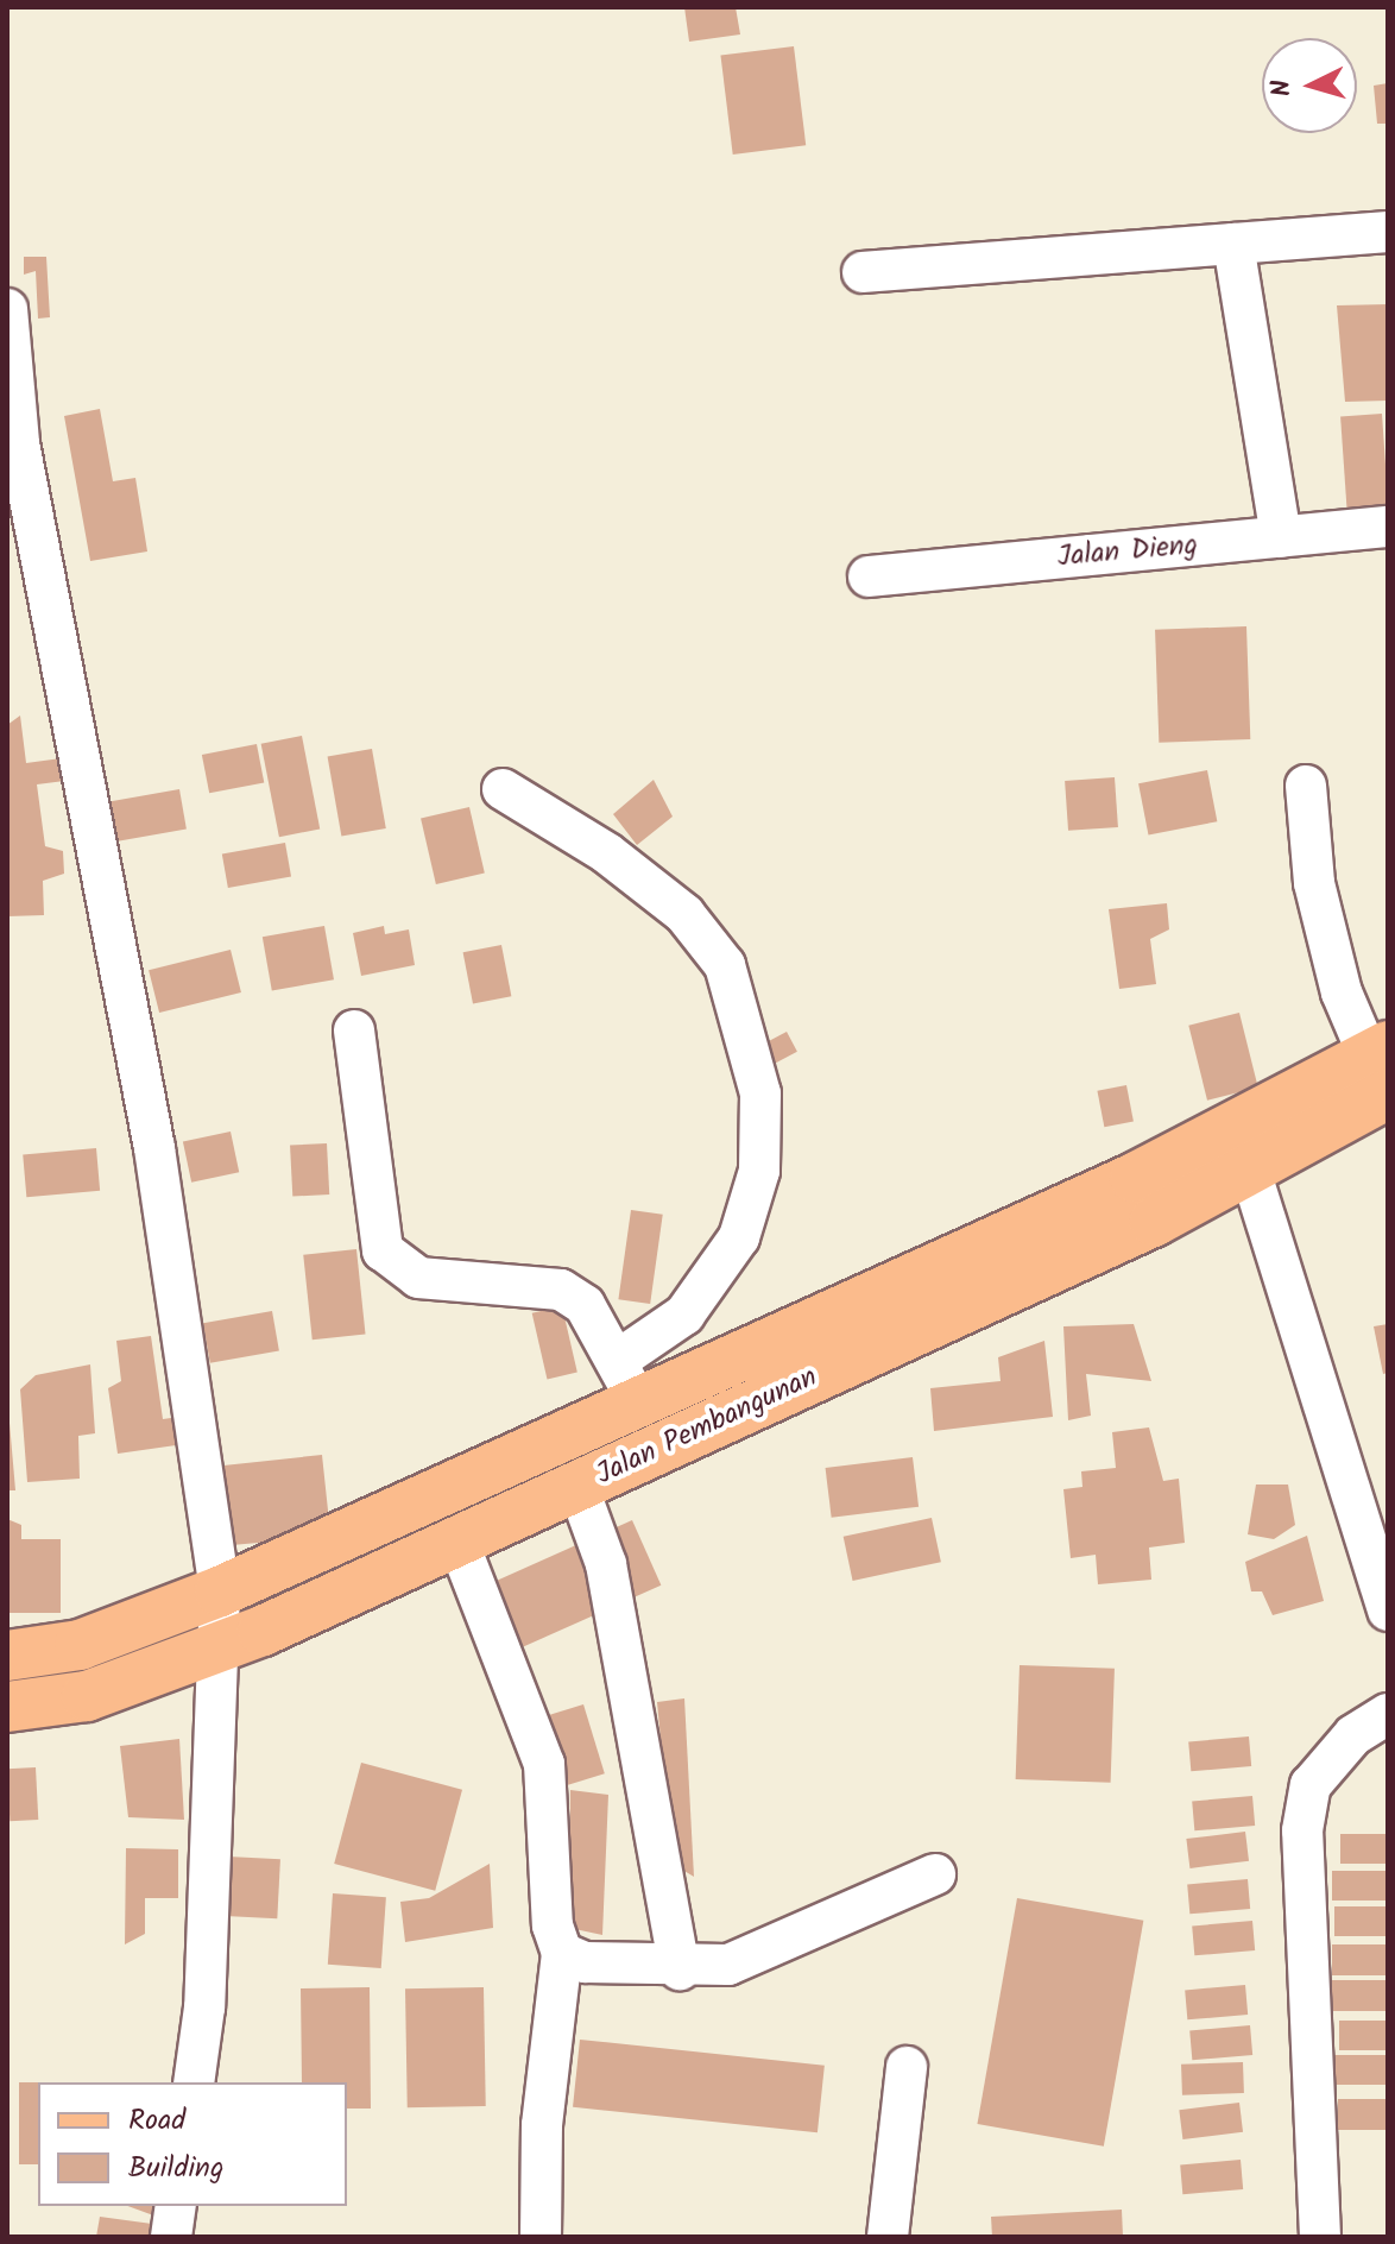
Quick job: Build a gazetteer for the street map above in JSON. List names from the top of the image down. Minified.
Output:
{"streets":{"main road":["Jalan Pembangunan"],"street":["Jalan Dieng"]},"legend":["Road","Building"],"north":"left"}
